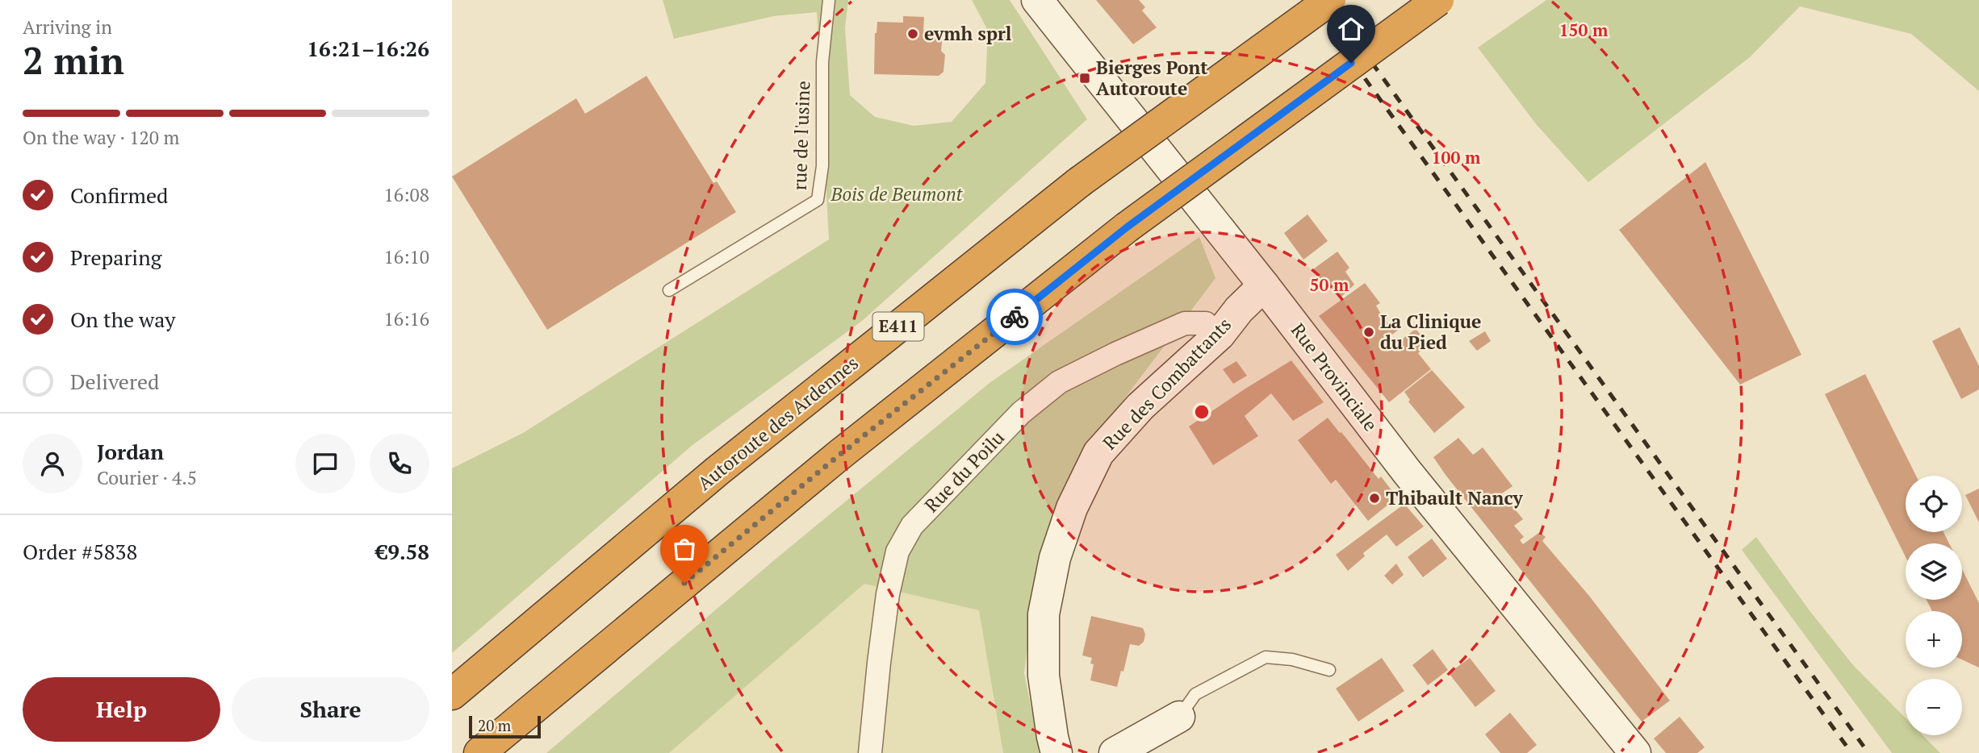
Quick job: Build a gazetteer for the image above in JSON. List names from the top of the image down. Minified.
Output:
{"streets":{"highway":["E411","Autoroute des Ardennes"],"street":["Rue Provinciale","Rue des Combattants","Rue du Poilu"],"lane":["rue de l'usine"]},"crossings":[["Rue Provinciale","Rue des Combattants"],["Rue des Combattants","Rue du Poilu"]],"parks":["Bois de Beumont"],"places":{"other":["evmh sprl","La Clinique du Pied","Thibault Nancy"],"transit":["Bierges Pont Autoroute"]},"scale_bar":"20 m","page":{"heading":["2 min","Arriving in","16:21–16:26"],"panel":["Jordan","Courier · 4.5","Order #5838","€9.58"],"bar":"On the way · 120 m","list":[["Confirmed","16:08"],["Preparing","16:10"],["On the way","16:16"],"Delivered"],"map_buttons":["+","−"],"buttons":["Help","Share"],"scale":"20 m"},"rings":["150 m","100 m","50 m"]}
